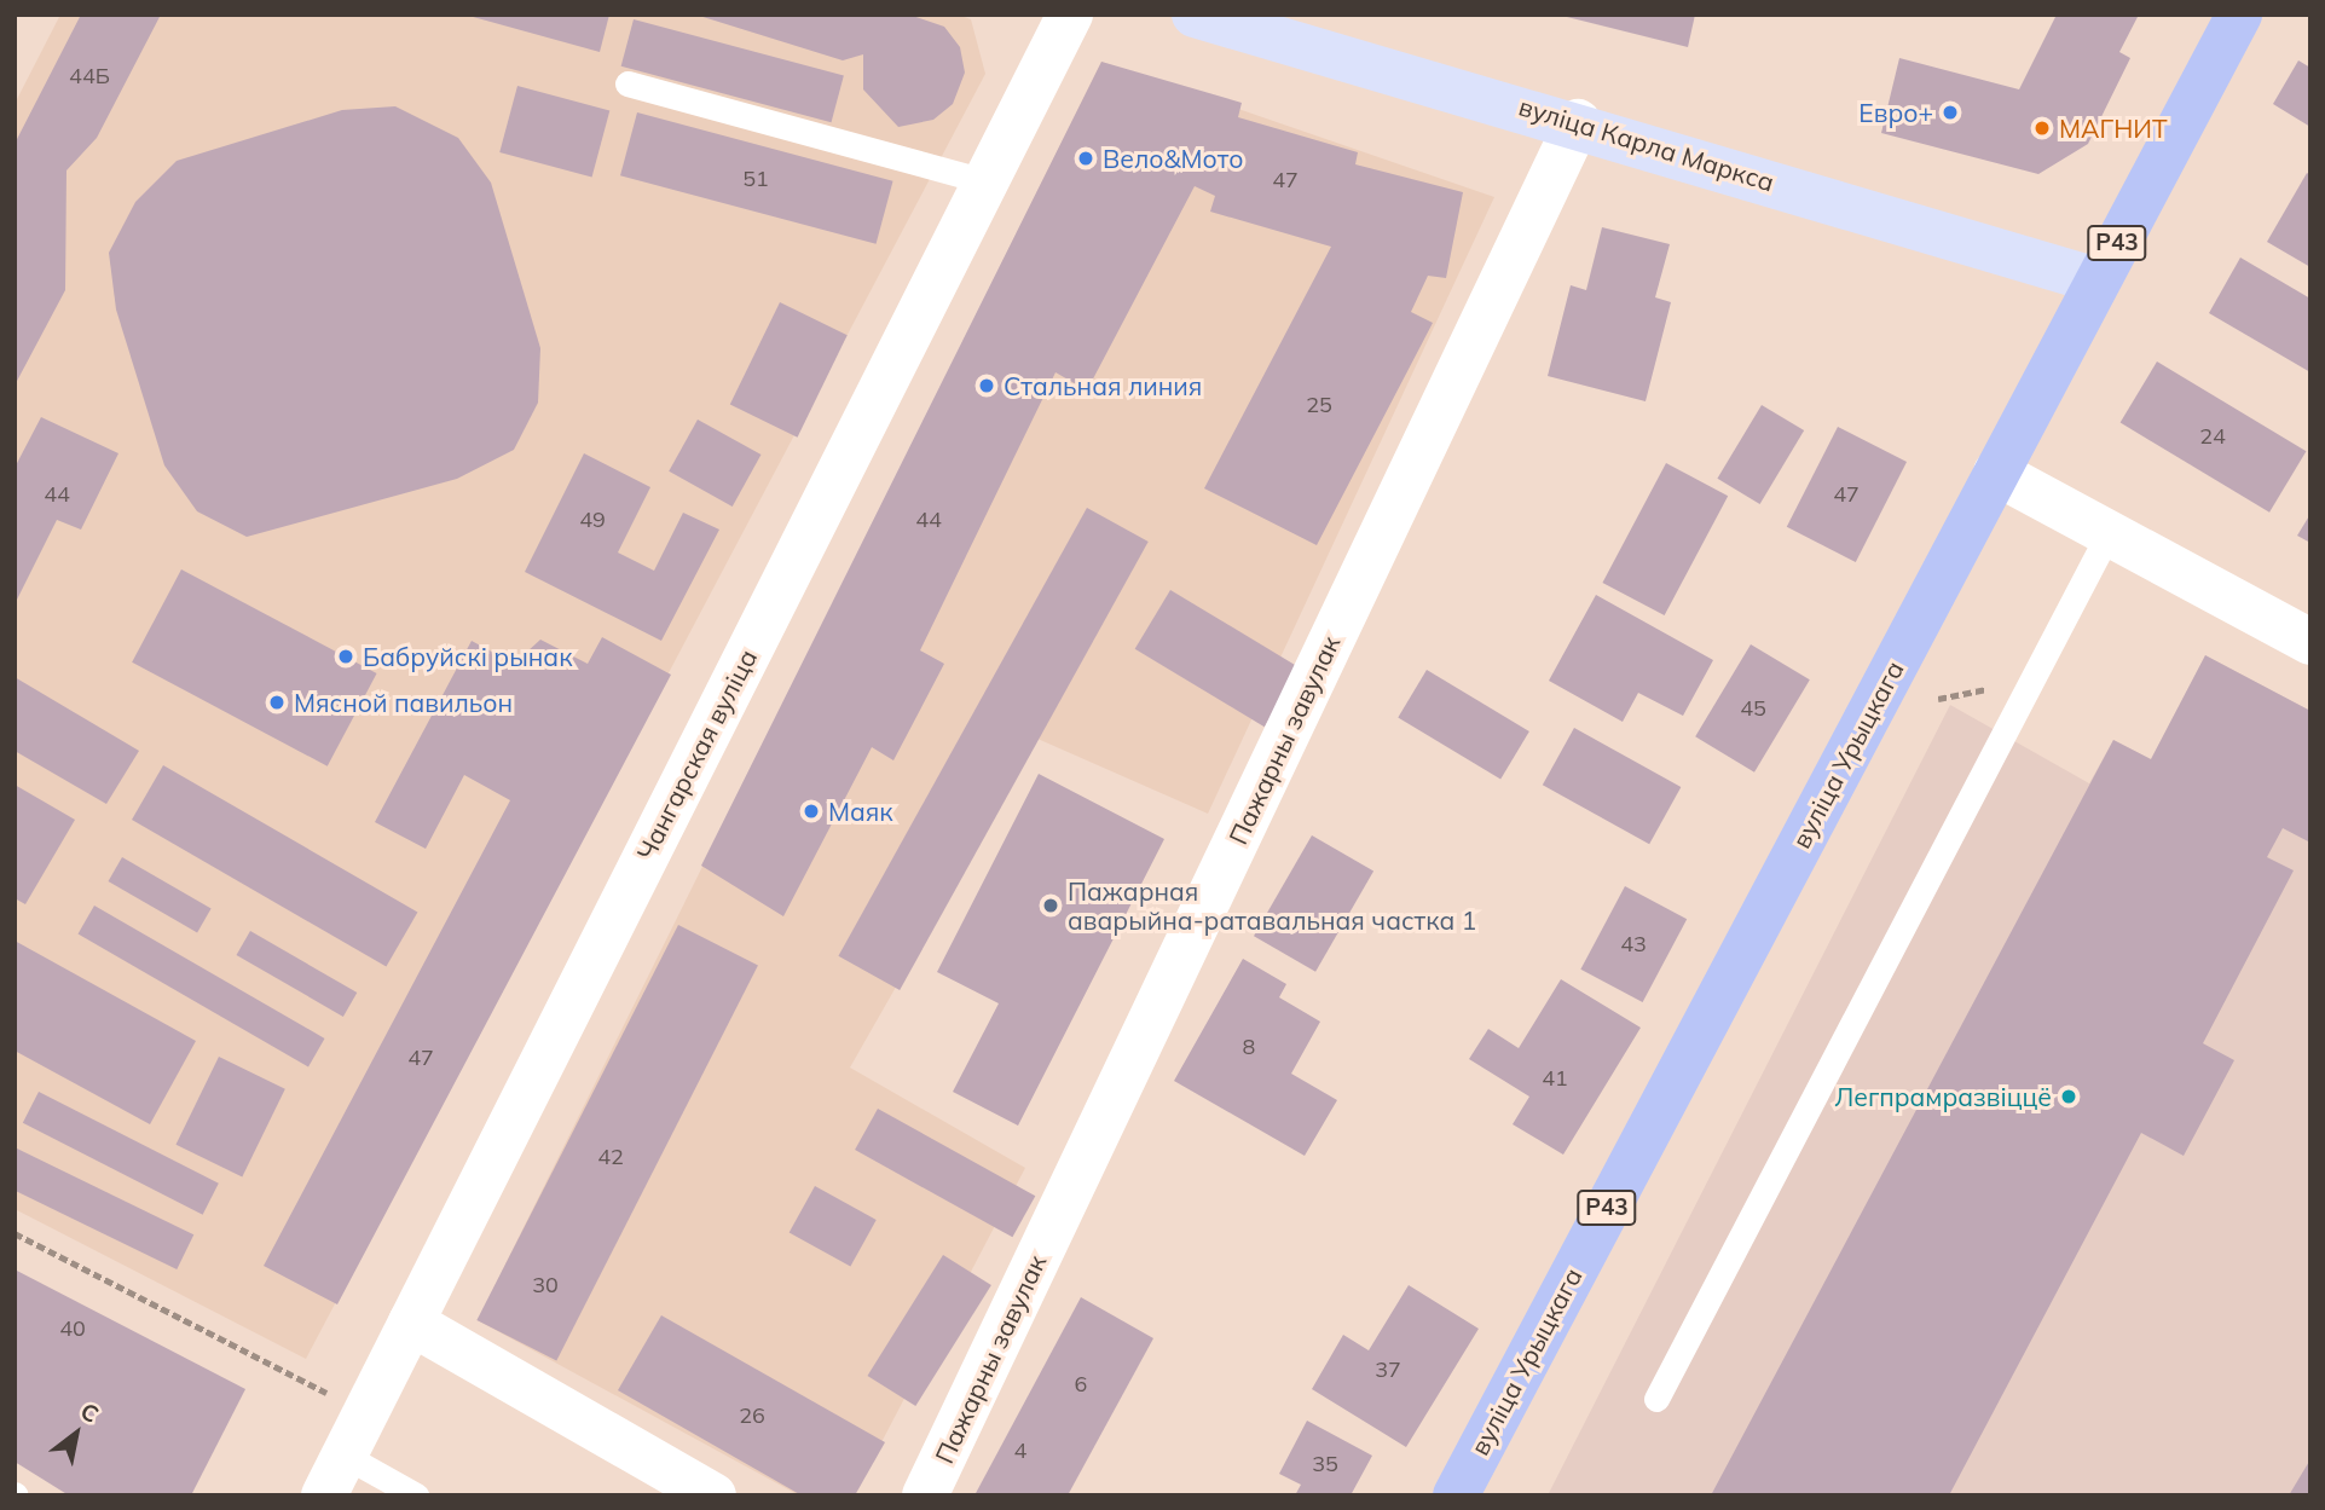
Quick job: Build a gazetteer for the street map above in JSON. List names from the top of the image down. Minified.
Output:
{"streets":{"main road":["Р43","вуліца Урыцкага"],"street":["вуліца Карла Маркса","Пажарны завулак","Чангарская вуліца"]},"crossings":[["вуліца Карла Маркса","Пажарны завулак"],["вуліца Карла Маркса","вуліца Урыцкага"]],"places":["Евро+","МАГНИТ","Вело&Мото","Стальная линия","Бабруйскі рынак","Мясной павильон","Маяк","Пажарная аварыйна-ратавальная частка 1","Легпрамразвіццё"],"house_numbers":["44Б","51","47","25","24","44","47","49","44","45","43","8","47","41","42","30","40","37","6","26","4","35"],"north":"top right"}
